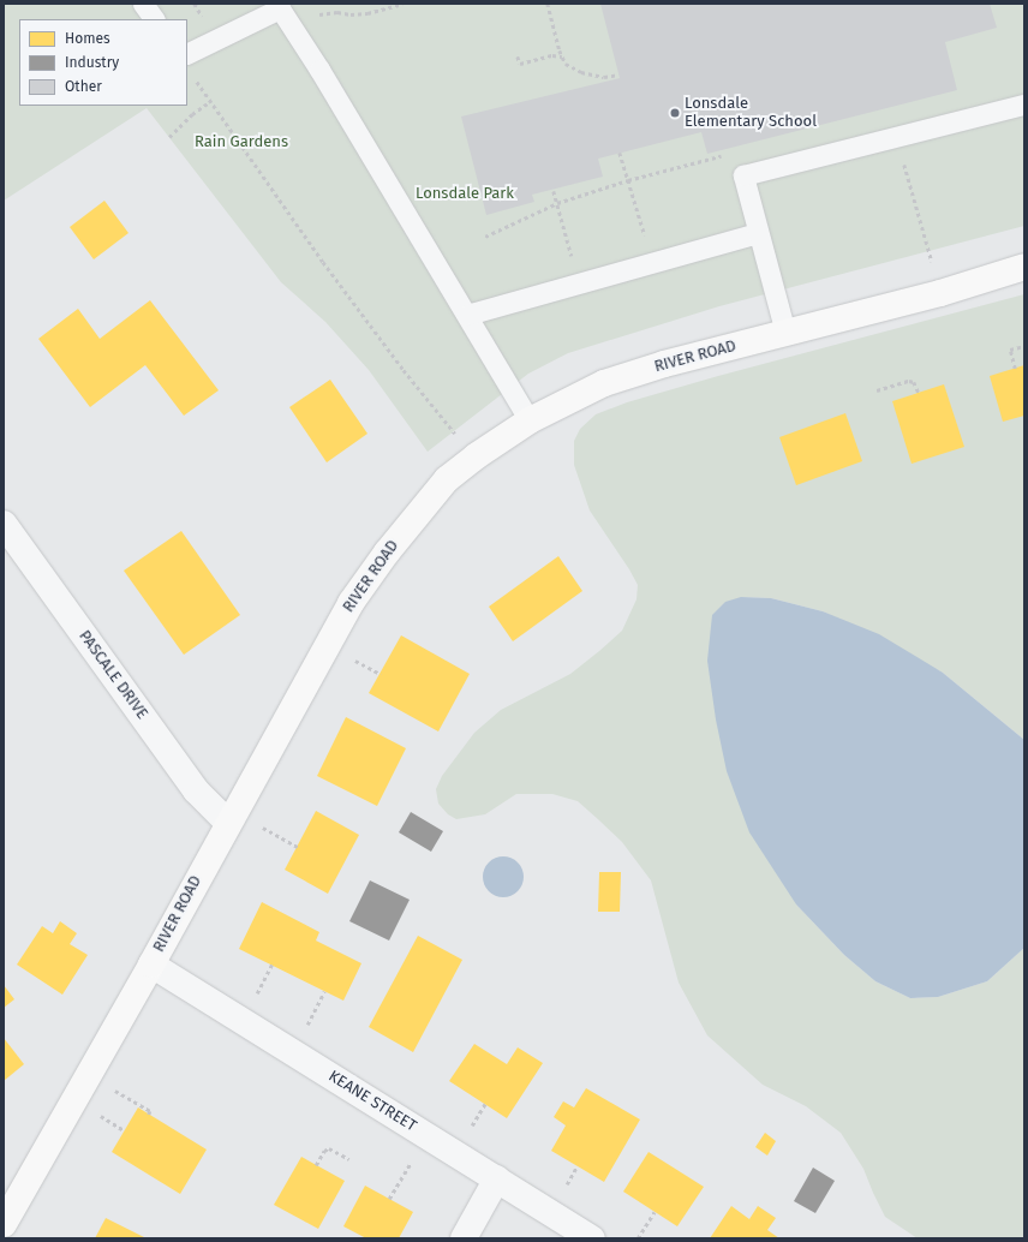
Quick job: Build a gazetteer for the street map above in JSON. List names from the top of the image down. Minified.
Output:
{"streets":{"main road":["RIVER ROAD"],"street":["PASCALE DRIVE","KEANE STREET"]},"crossings":[["RIVER ROAD","PASCALE DRIVE"],["RIVER ROAD","KEANE STREET"]],"parks":["Rain Gardens","Lonsdale Park"],"places":["Lonsdale Elementary School"],"legend":["Homes","Industry","Other"]}
